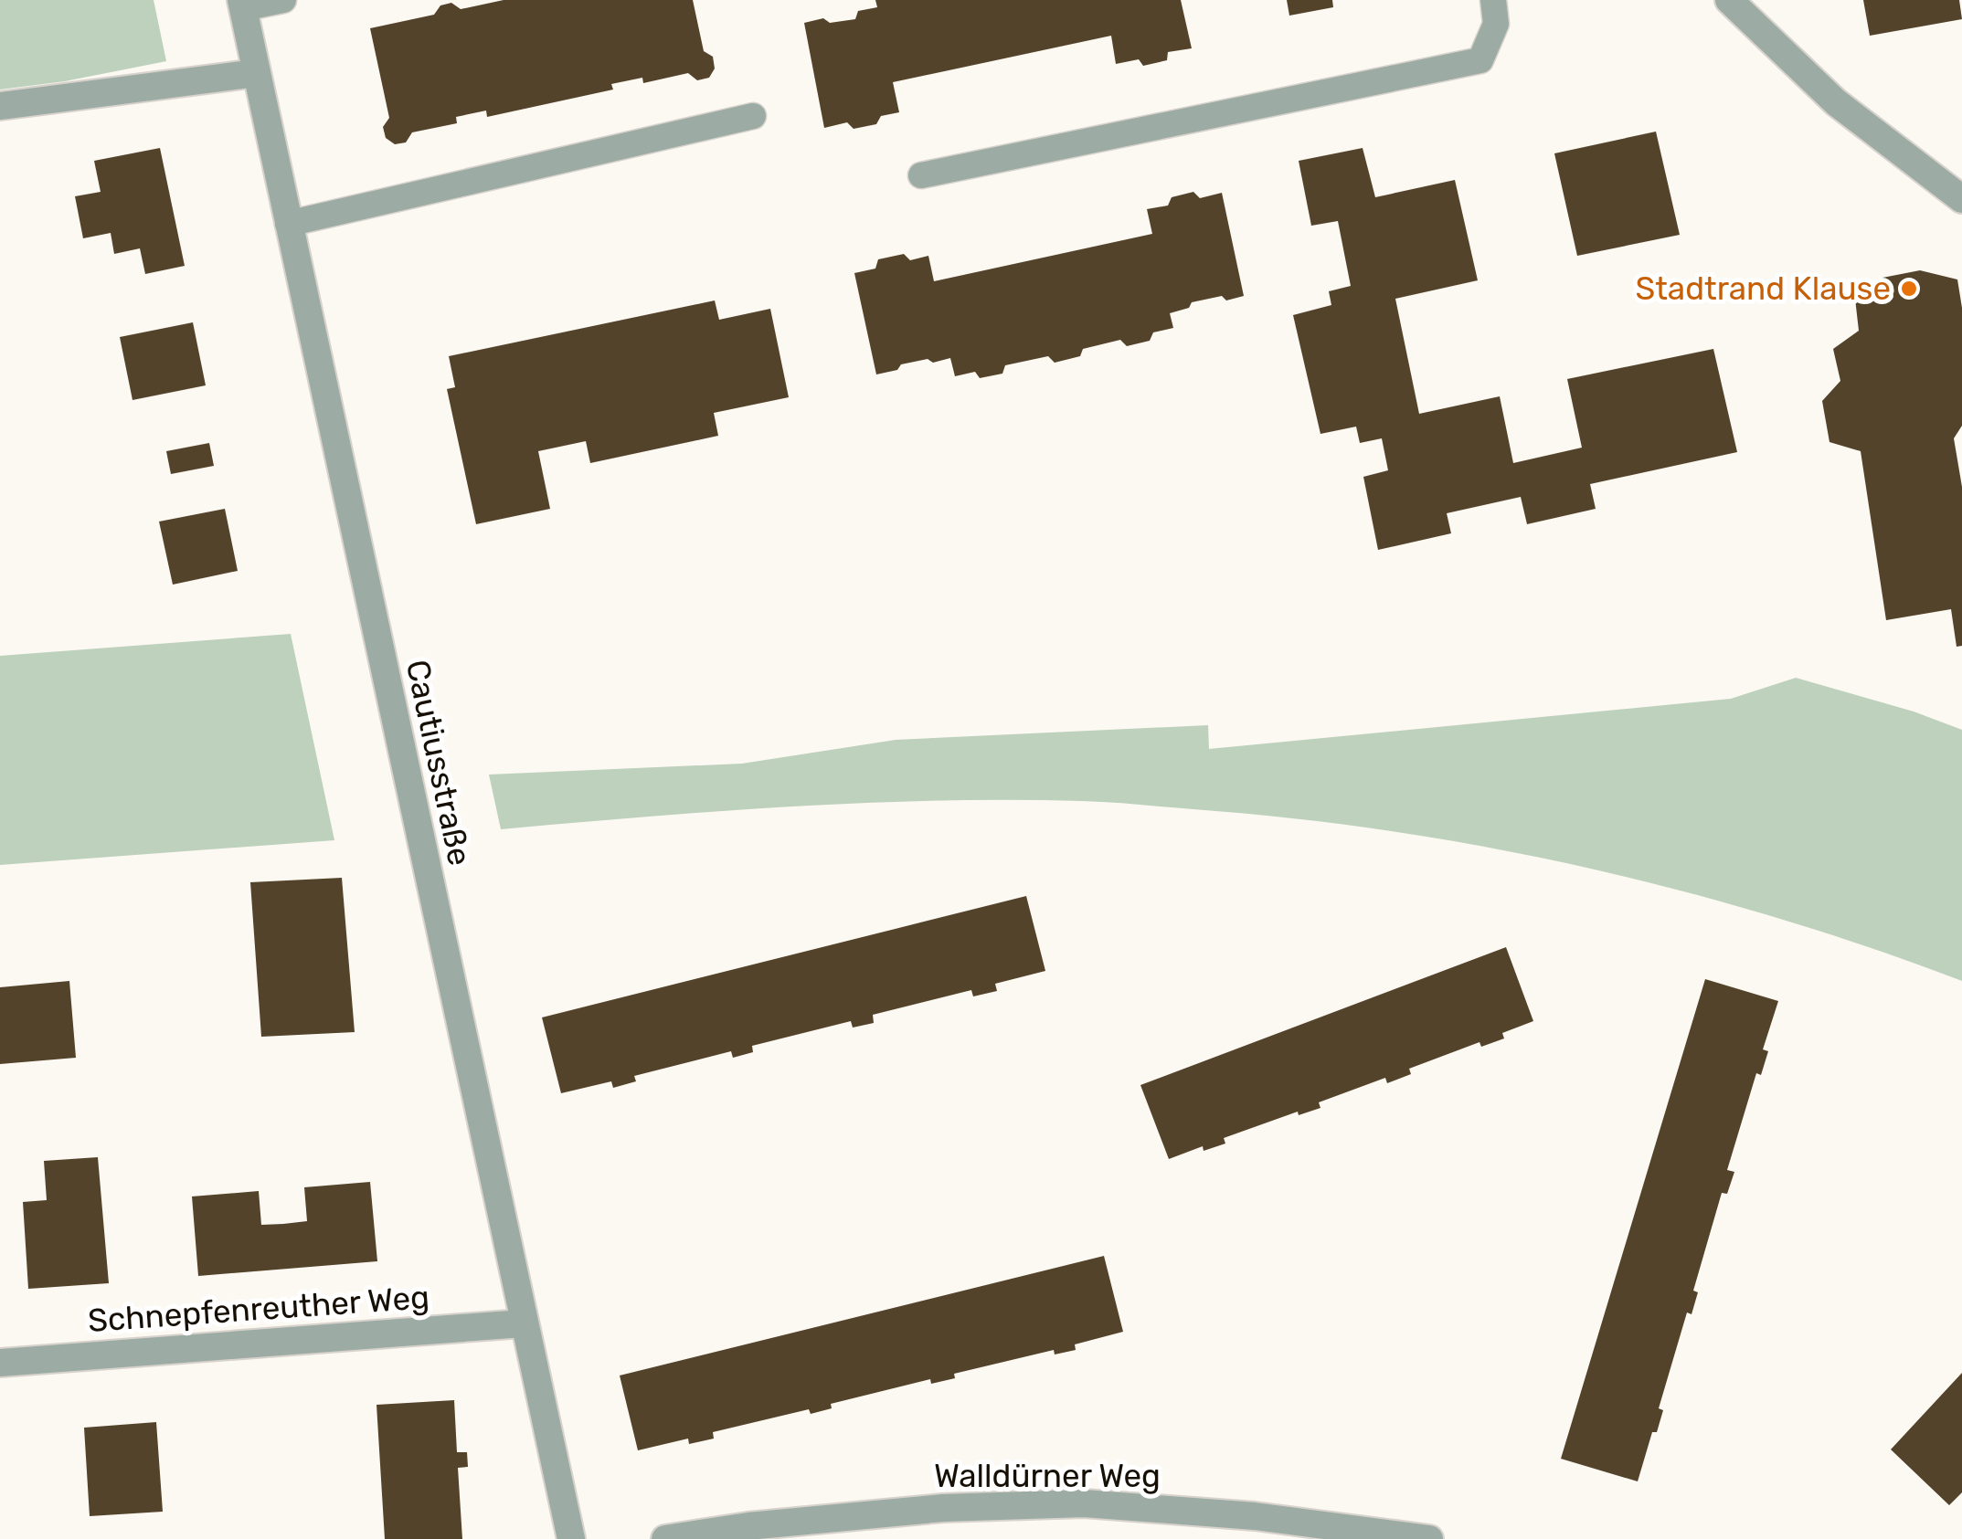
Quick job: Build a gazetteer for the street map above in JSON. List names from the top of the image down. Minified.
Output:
{"streets":{"street":["Cautiusstraße","Schnepfenreuther Weg","Walldürner Weg"]},"crossings":[["Cautiusstraße","Schnepfenreuther Weg"]],"places":["Stadtrand Klause"]}
